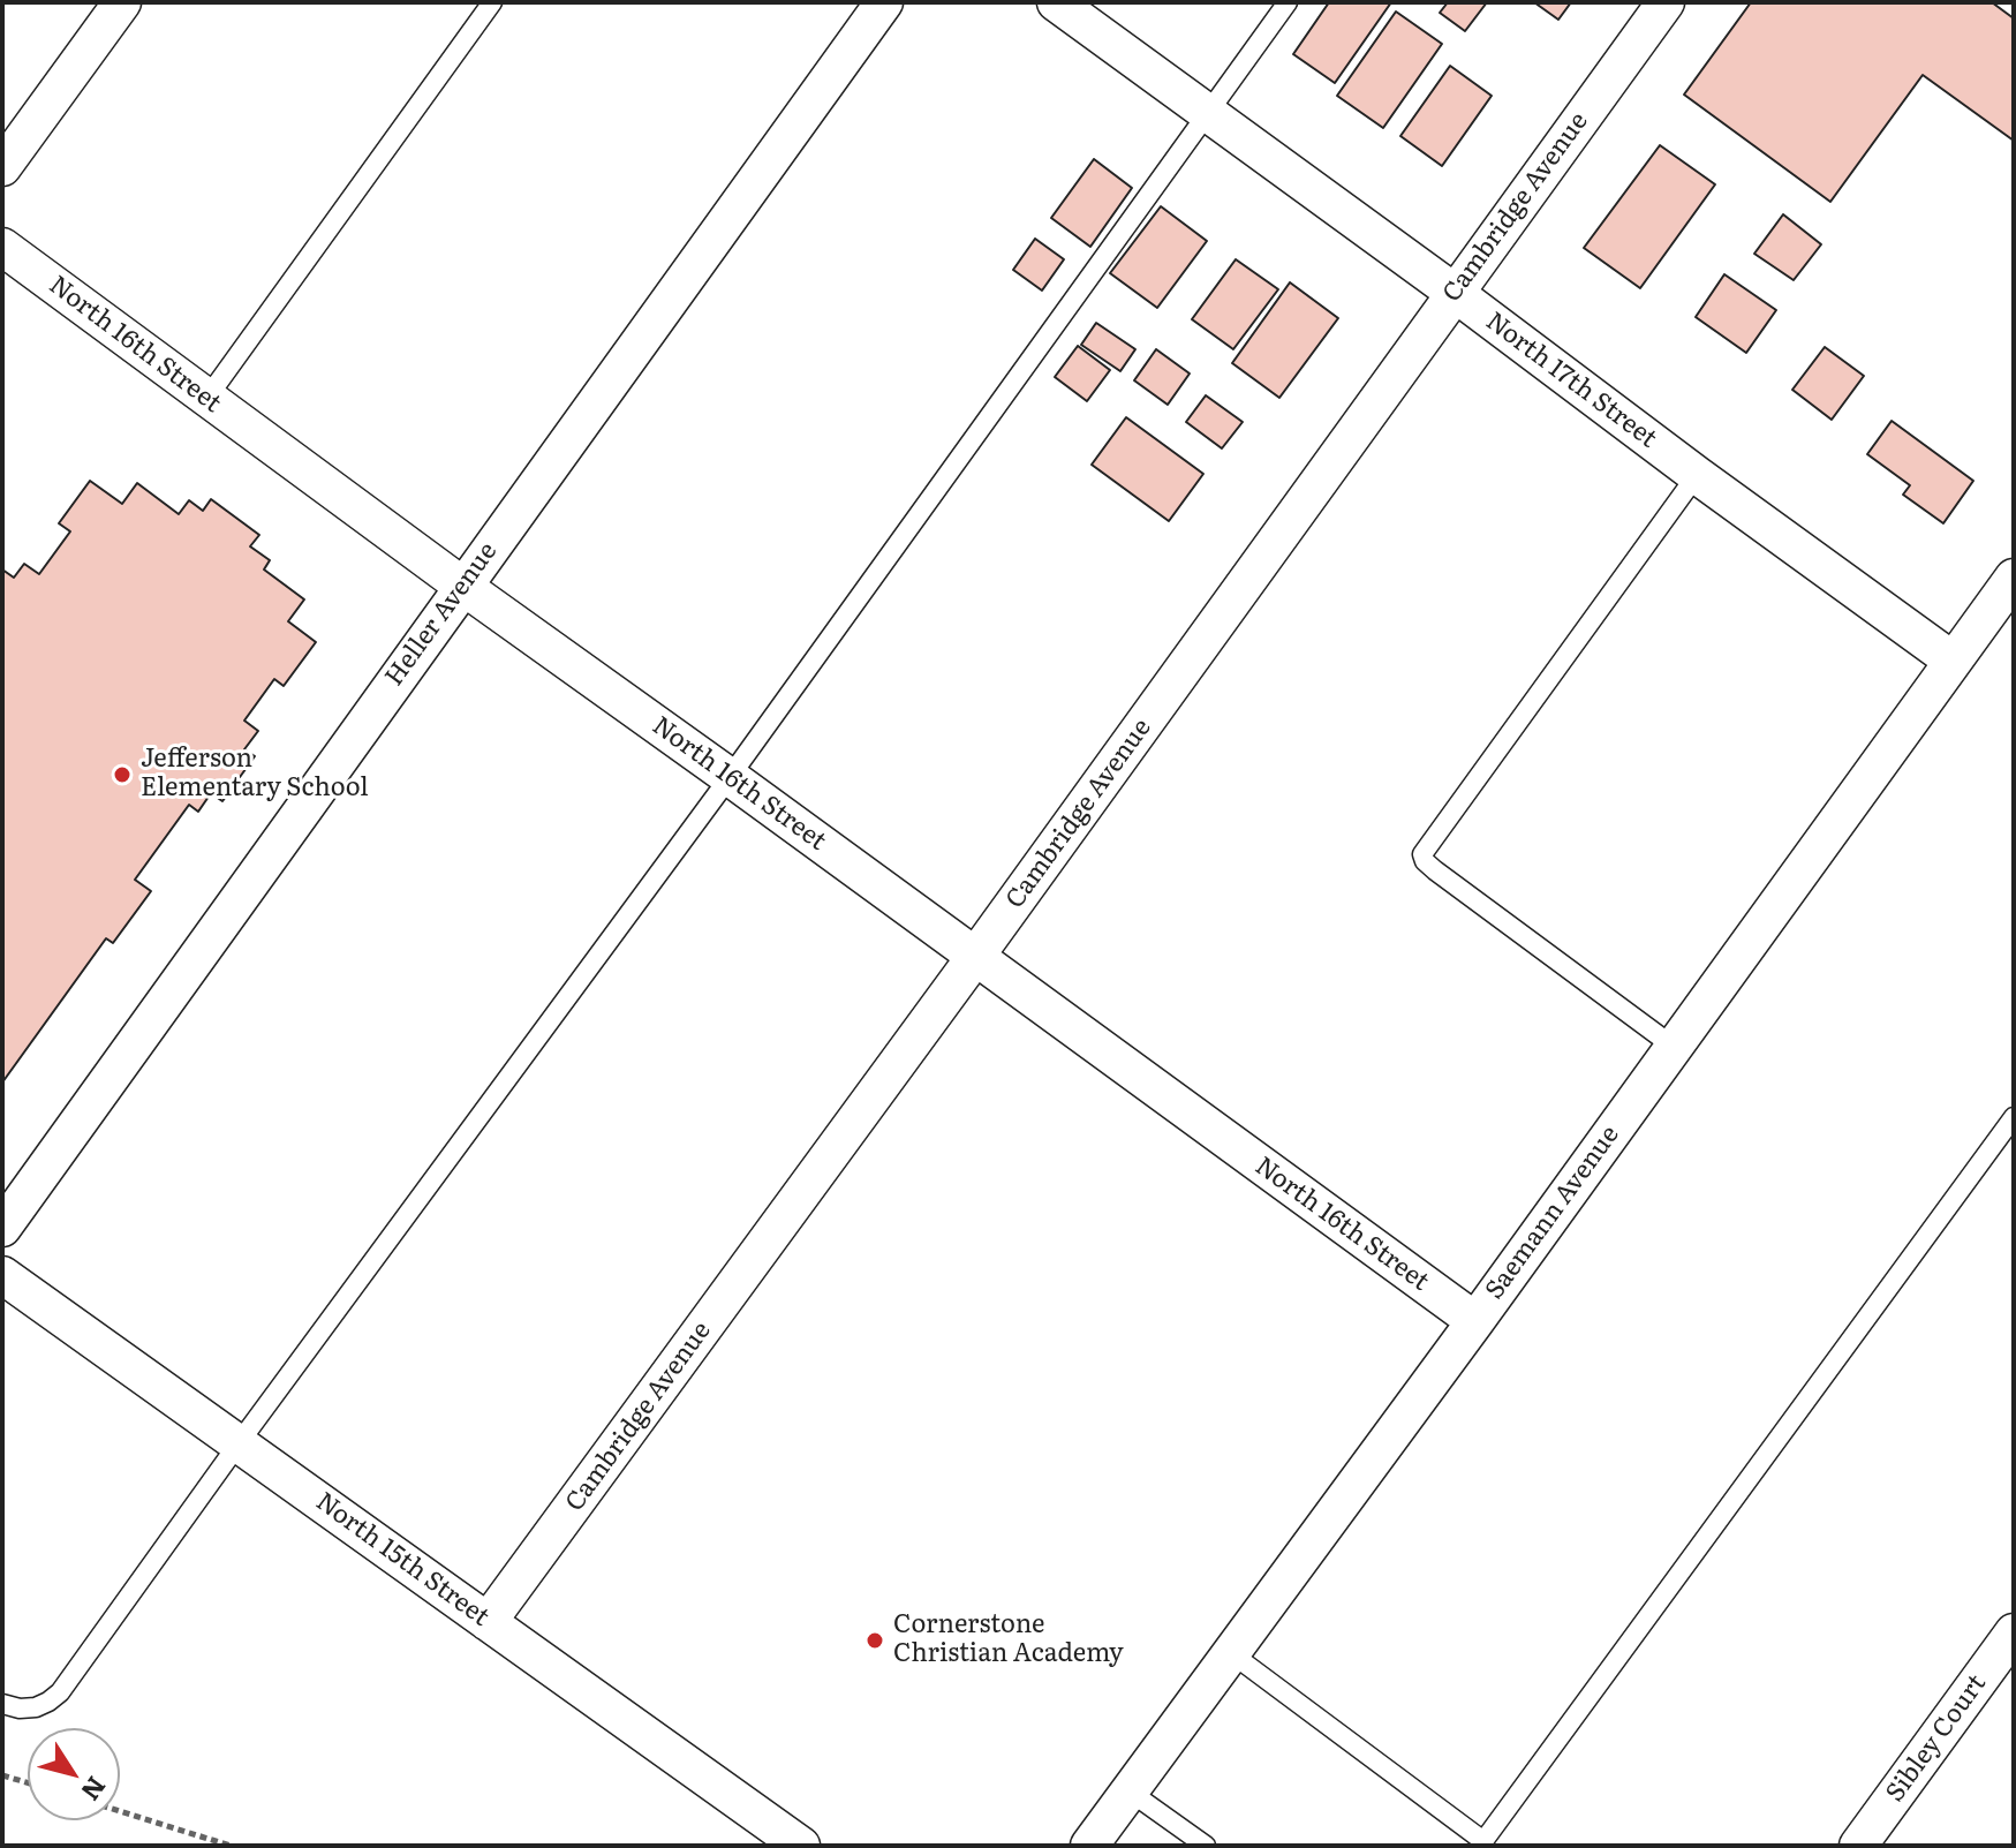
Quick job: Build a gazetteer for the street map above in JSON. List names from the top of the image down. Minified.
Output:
{"streets":{"street":["Cambridge Avenue","North 16th Street","North 17th Street","Heller Avenue","Saemann Avenue","North 15th Street","Sibley Court"]},"crossings":[["Cambridge Avenue","North 16th Street"],["Cambridge Avenue","North 17th Street"],["Cambridge Avenue","North 15th Street"],["North 16th Street","Heller Avenue"],["North 16th Street","Saemann Avenue"],["North 17th Street","Saemann Avenue"]],"places":["Jefferson Elementary School","Cornerstone Christian Academy"],"north":"bottom right"}
